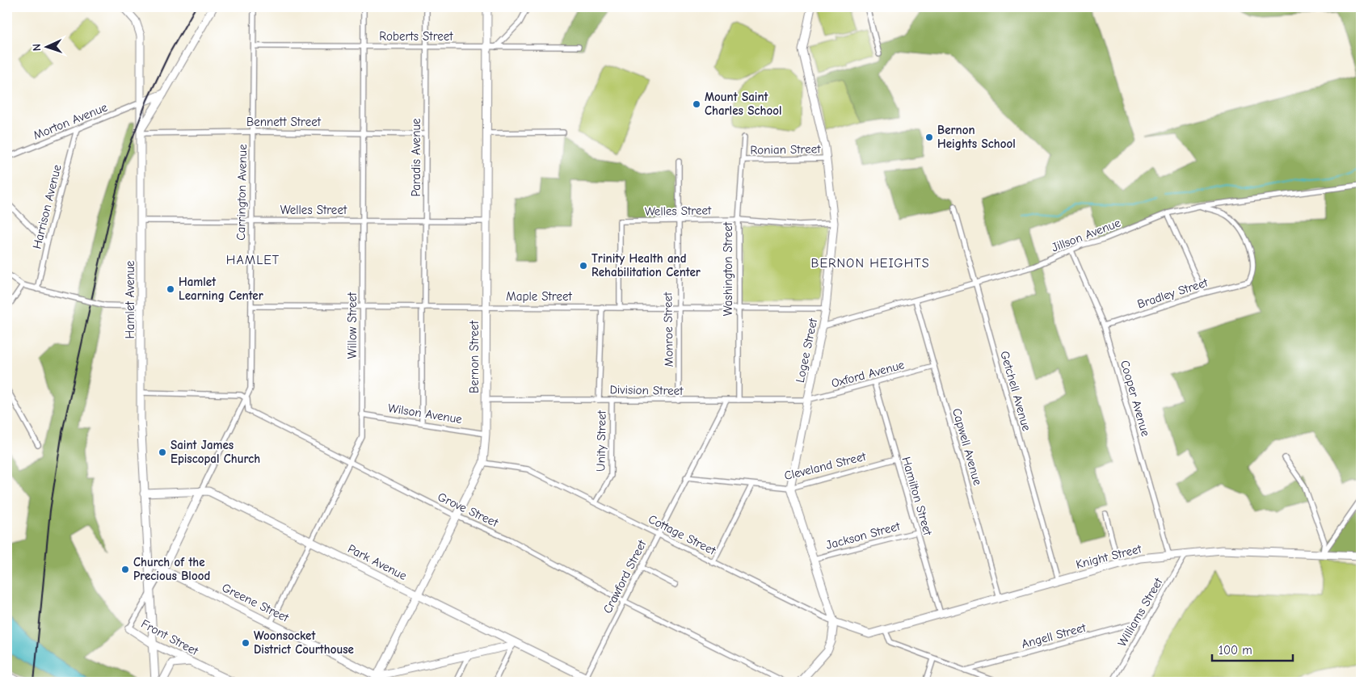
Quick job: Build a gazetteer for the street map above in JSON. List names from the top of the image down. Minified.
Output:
{"streets":{"street":["Roberts Street","Morton Avenue","Bennett Street","Ronian Street","Paradis Avenue","Carrington Avenue","Harrison Avenue","Welles Street","Jillson Avenue","Washington Street","Bradley Street","Maple Street","Hamlet Avenue","Willow Street","Monroe Street","Logee Street","Bernon Street","Oxford Avenue","Division Street","Getchell Avenue","Cooper Avenue","Wilson Avenue","Unity Street","Capwell Avenue","Cleveland Street","Hamilton Street","Grove Street","Cottage Street","Jackson Street","Knight Street","Park Avenue","Crawford Street","Greene Street","Williams Street","Angell Street","Front Street"]},"crossings":[["Roberts Street","Paradis Avenue"],["Roberts Street","Carrington Avenue"],["Roberts Street","Willow Street"],["Roberts Street","Bernon Street"],["Morton Avenue","Harrison Avenue"],["Morton Avenue","Hamlet Avenue"],["Bennett Street","Paradis Avenue"],["Bennett Street","Carrington Avenue"],["Bennett Street","Hamlet Avenue"],["Bennett Street","Willow Street"],["Ronian Street","Washington Street"],["Ronian Street","Logee Street"],["Paradis Avenue","Welles Street"],["Paradis Avenue","Maple Street"],["Paradis Avenue","Wilson Avenue"],["Carrington Avenue","Welles Street"],["Carrington Avenue","Maple Street"],["Carrington Avenue","Hamlet Avenue"],["Carrington Avenue","Grove Street"],["Carrington Avenue","Park Avenue"],["Carrington Avenue","Greene Street"],["Carrington Avenue","Front Street"],["Welles Street","Washington Street"],["Welles Street","Maple Street"],["Welles Street","Hamlet Avenue"],["Welles Street","Willow Street"],["Welles Street","Monroe Street"],["Welles Street","Logee Street"],["Welles Street","Bernon Street"],["Jillson Avenue","Bradley Street"],["Jillson Avenue","Logee Street"],["Jillson Avenue","Getchell Avenue"],["Jillson Avenue","Cooper Avenue"],["Jillson Avenue","Capwell Avenue"],["Washington Street","Maple Street"],["Washington Street","Division Street"],["Bradley Street","Cooper Avenue"],["Maple Street","Willow Street"],["Maple Street","Monroe Street"],["Maple Street","Logee Street"],["Maple Street","Bernon Street"],["Hamlet Avenue","Park Avenue"],["Hamlet Avenue","Greene Street"],["Hamlet Avenue","Front Street"],["Willow Street","Wilson Avenue"],["Willow Street","Grove Street"],["Willow Street","Park Avenue"],["Willow Street","Greene Street"],["Monroe Street","Division Street"],["Logee Street","Oxford Avenue"],["Logee Street","Division Street"],["Logee Street","Cleveland Street"],["Logee Street","Cottage Street"],["Logee Street","Jackson Street"],["Bernon Street","Division Street"],["Bernon Street","Wilson Avenue"],["Bernon Street","Grove Street"],["Bernon Street","Cottage Street"],["Bernon Street","Park Avenue"],["Bernon Street","Greene Street"],["Oxford Avenue","Division Street"],["Oxford Avenue","Capwell Avenue"],["Oxford Avenue","Hamilton Street"],["Division Street","Unity Street"],["Division Street","Crawford Street"],["Getchell Avenue","Knight Street"],["Cooper Avenue","Knight Street"],["Unity Street","Cottage Street"],["Capwell Avenue","Knight Street"],["Cleveland Street","Hamilton Street"],["Cleveland Street","Crawford Street"],["Hamilton Street","Jackson Street"],["Hamilton Street","Knight Street"],["Grove Street","Crawford Street"],["Cottage Street","Knight Street"],["Cottage Street","Crawford Street"],["Knight Street","Williams Street"],["Park Avenue","Crawford Street"],["Williams Street","Angell Street"]],"districts":["HAMLET","BERNON HEIGHTS"],"places":["Mount Saint Charles School","Bernon Heights School","Trinity Health and Rehabilitation Center","Hamlet Learning Center","Saint James Episcopal Church","Church of the Precious Blood","Woonsocket District Courthouse"],"scale_bar":"100 m","north":"left"}
